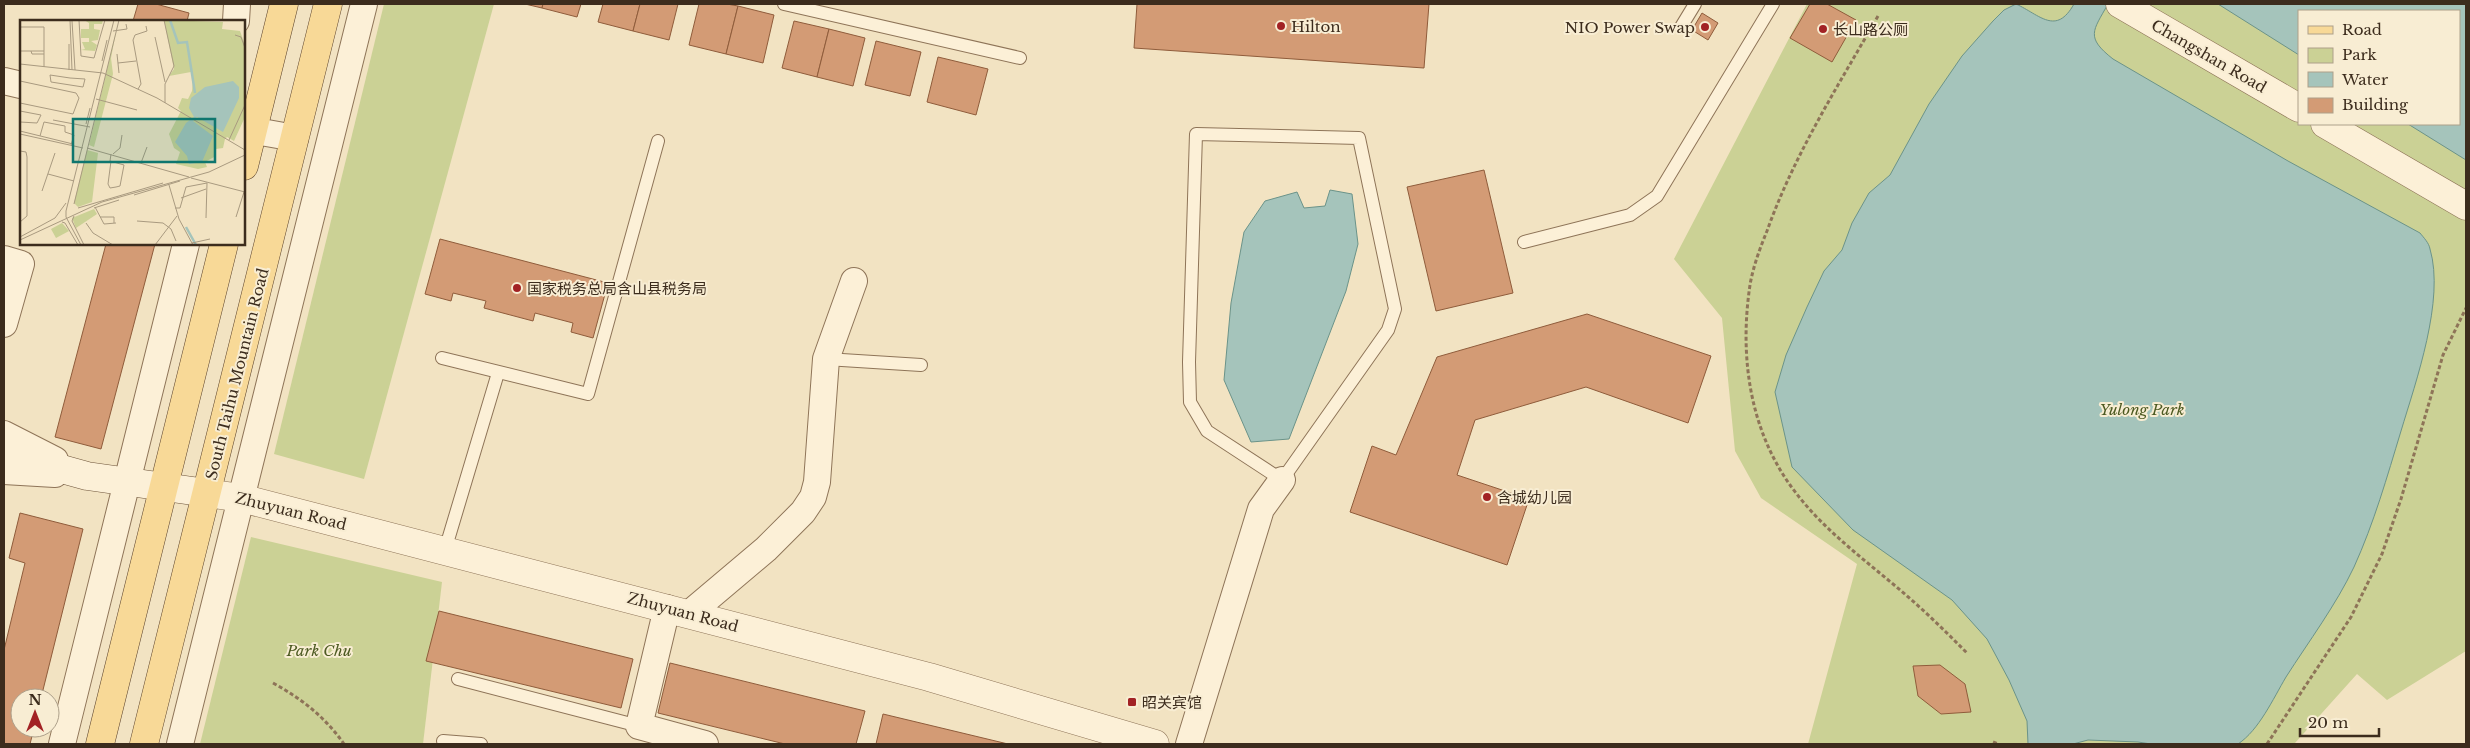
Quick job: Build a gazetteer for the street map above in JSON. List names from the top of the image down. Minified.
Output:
{"streets":{"main road":["South Taihu Mountain Road"],"street":["Changshan Road","Zhuyuan Road"]},"crossings":[["South Taihu Mountain Road","Zhuyuan Road"]],"parks":["Yulong Park","Park Chu"],"places":{"other":["Hilton","NIO Power Swap","长山路公厕","国家税务总局含山县税务局","含城幼儿园"],"transit":["昭关宾馆"]},"legend":["Road","Park","Water","Building"],"scale_bar":"20 m","north":"top"}
